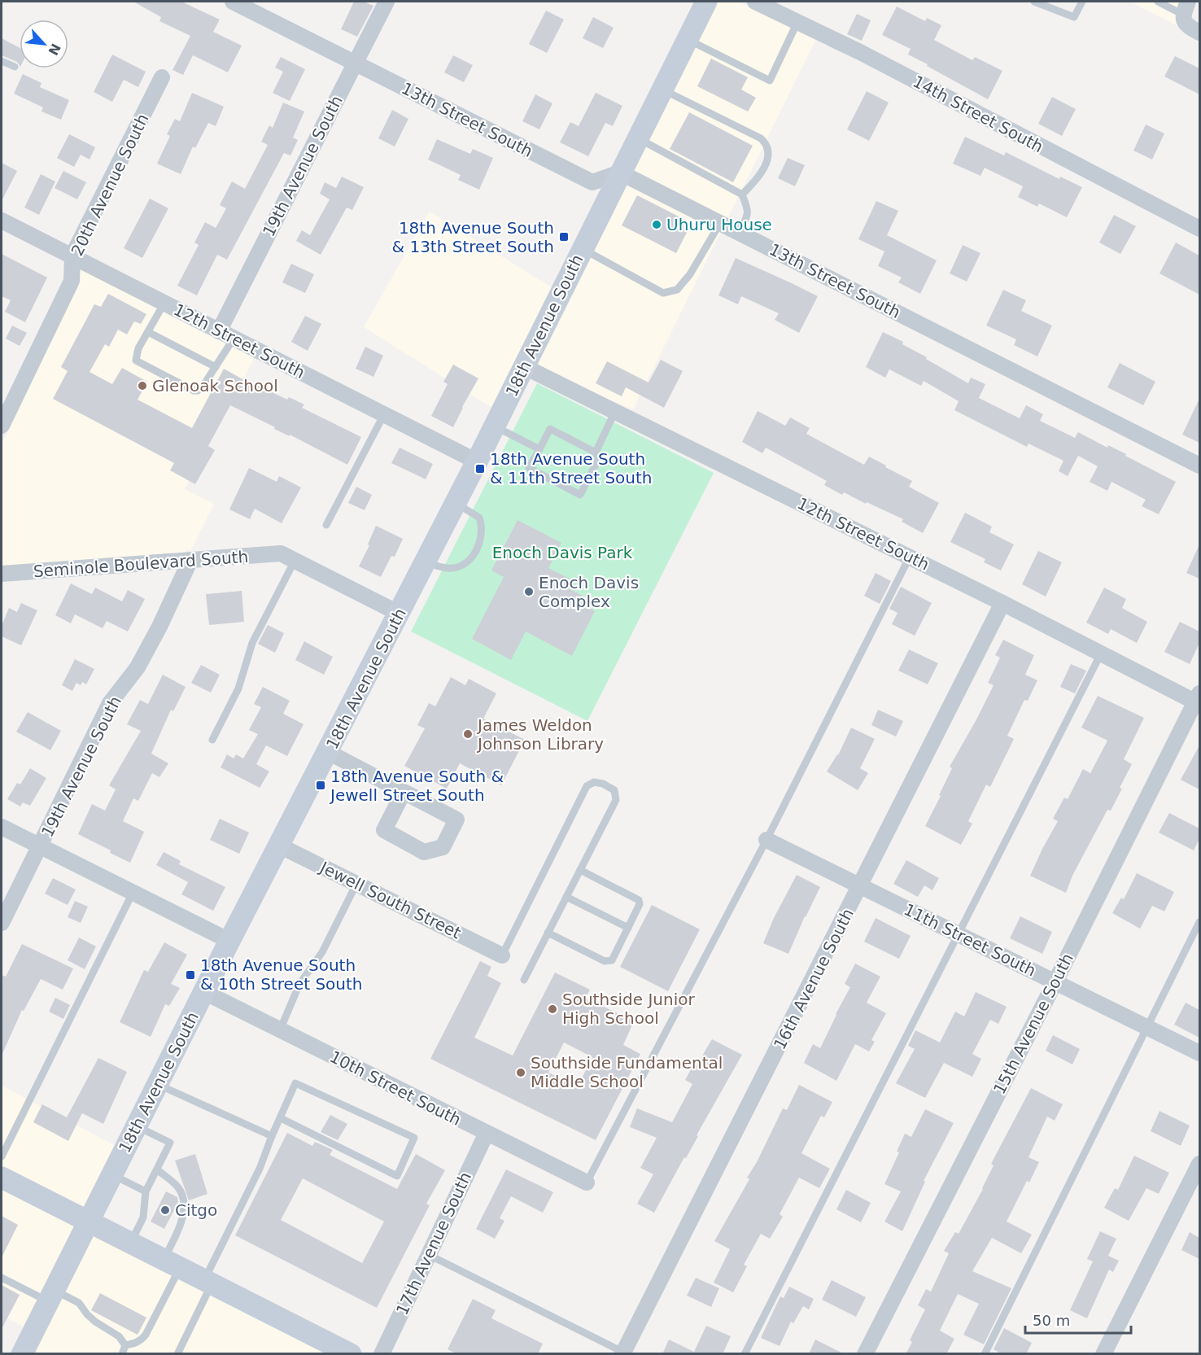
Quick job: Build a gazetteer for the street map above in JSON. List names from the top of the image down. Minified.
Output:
{"streets":{"street":["14th Street South","13th Street South","19th Avenue South","20th Avenue South","18th Avenue South","12th Street South","Seminole Boulevard South","Jewell South Street","11th Street South","16th Avenue South","15th Avenue South","10th Street South","17th Avenue South"]},"crossings":[["13th Street South","19th Avenue South"],["13th Street South","18th Avenue South"],["19th Avenue South","12th Street South"],["19th Avenue South","Seminole Boulevard South"],["20th Avenue South","12th Street South"],["18th Avenue South","12th Street South"],["18th Avenue South","Jewell South Street"],["18th Avenue South","10th Street South"],["12th Street South","16th Avenue South"],["12th Street South","15th Avenue South"],["11th Street South","16th Avenue South"],["11th Street South","15th Avenue South"],["10th Street South","17th Avenue South"]],"parks":["Enoch Davis Park"],"places":{"other":["Uhuru House","Glenoak School","Enoch Davis Complex","James Weldon Johnson Library","Southside Junior High School","Southside Fundamental Middle School","Citgo"],"transit":["18th Avenue South & 13th Street South","18th Avenue South & 11th Street South","18th Avenue South & Jewell Street South","18th Avenue South & 10th Street South"]},"scale_bar":"50 m","north":"bottom right"}
